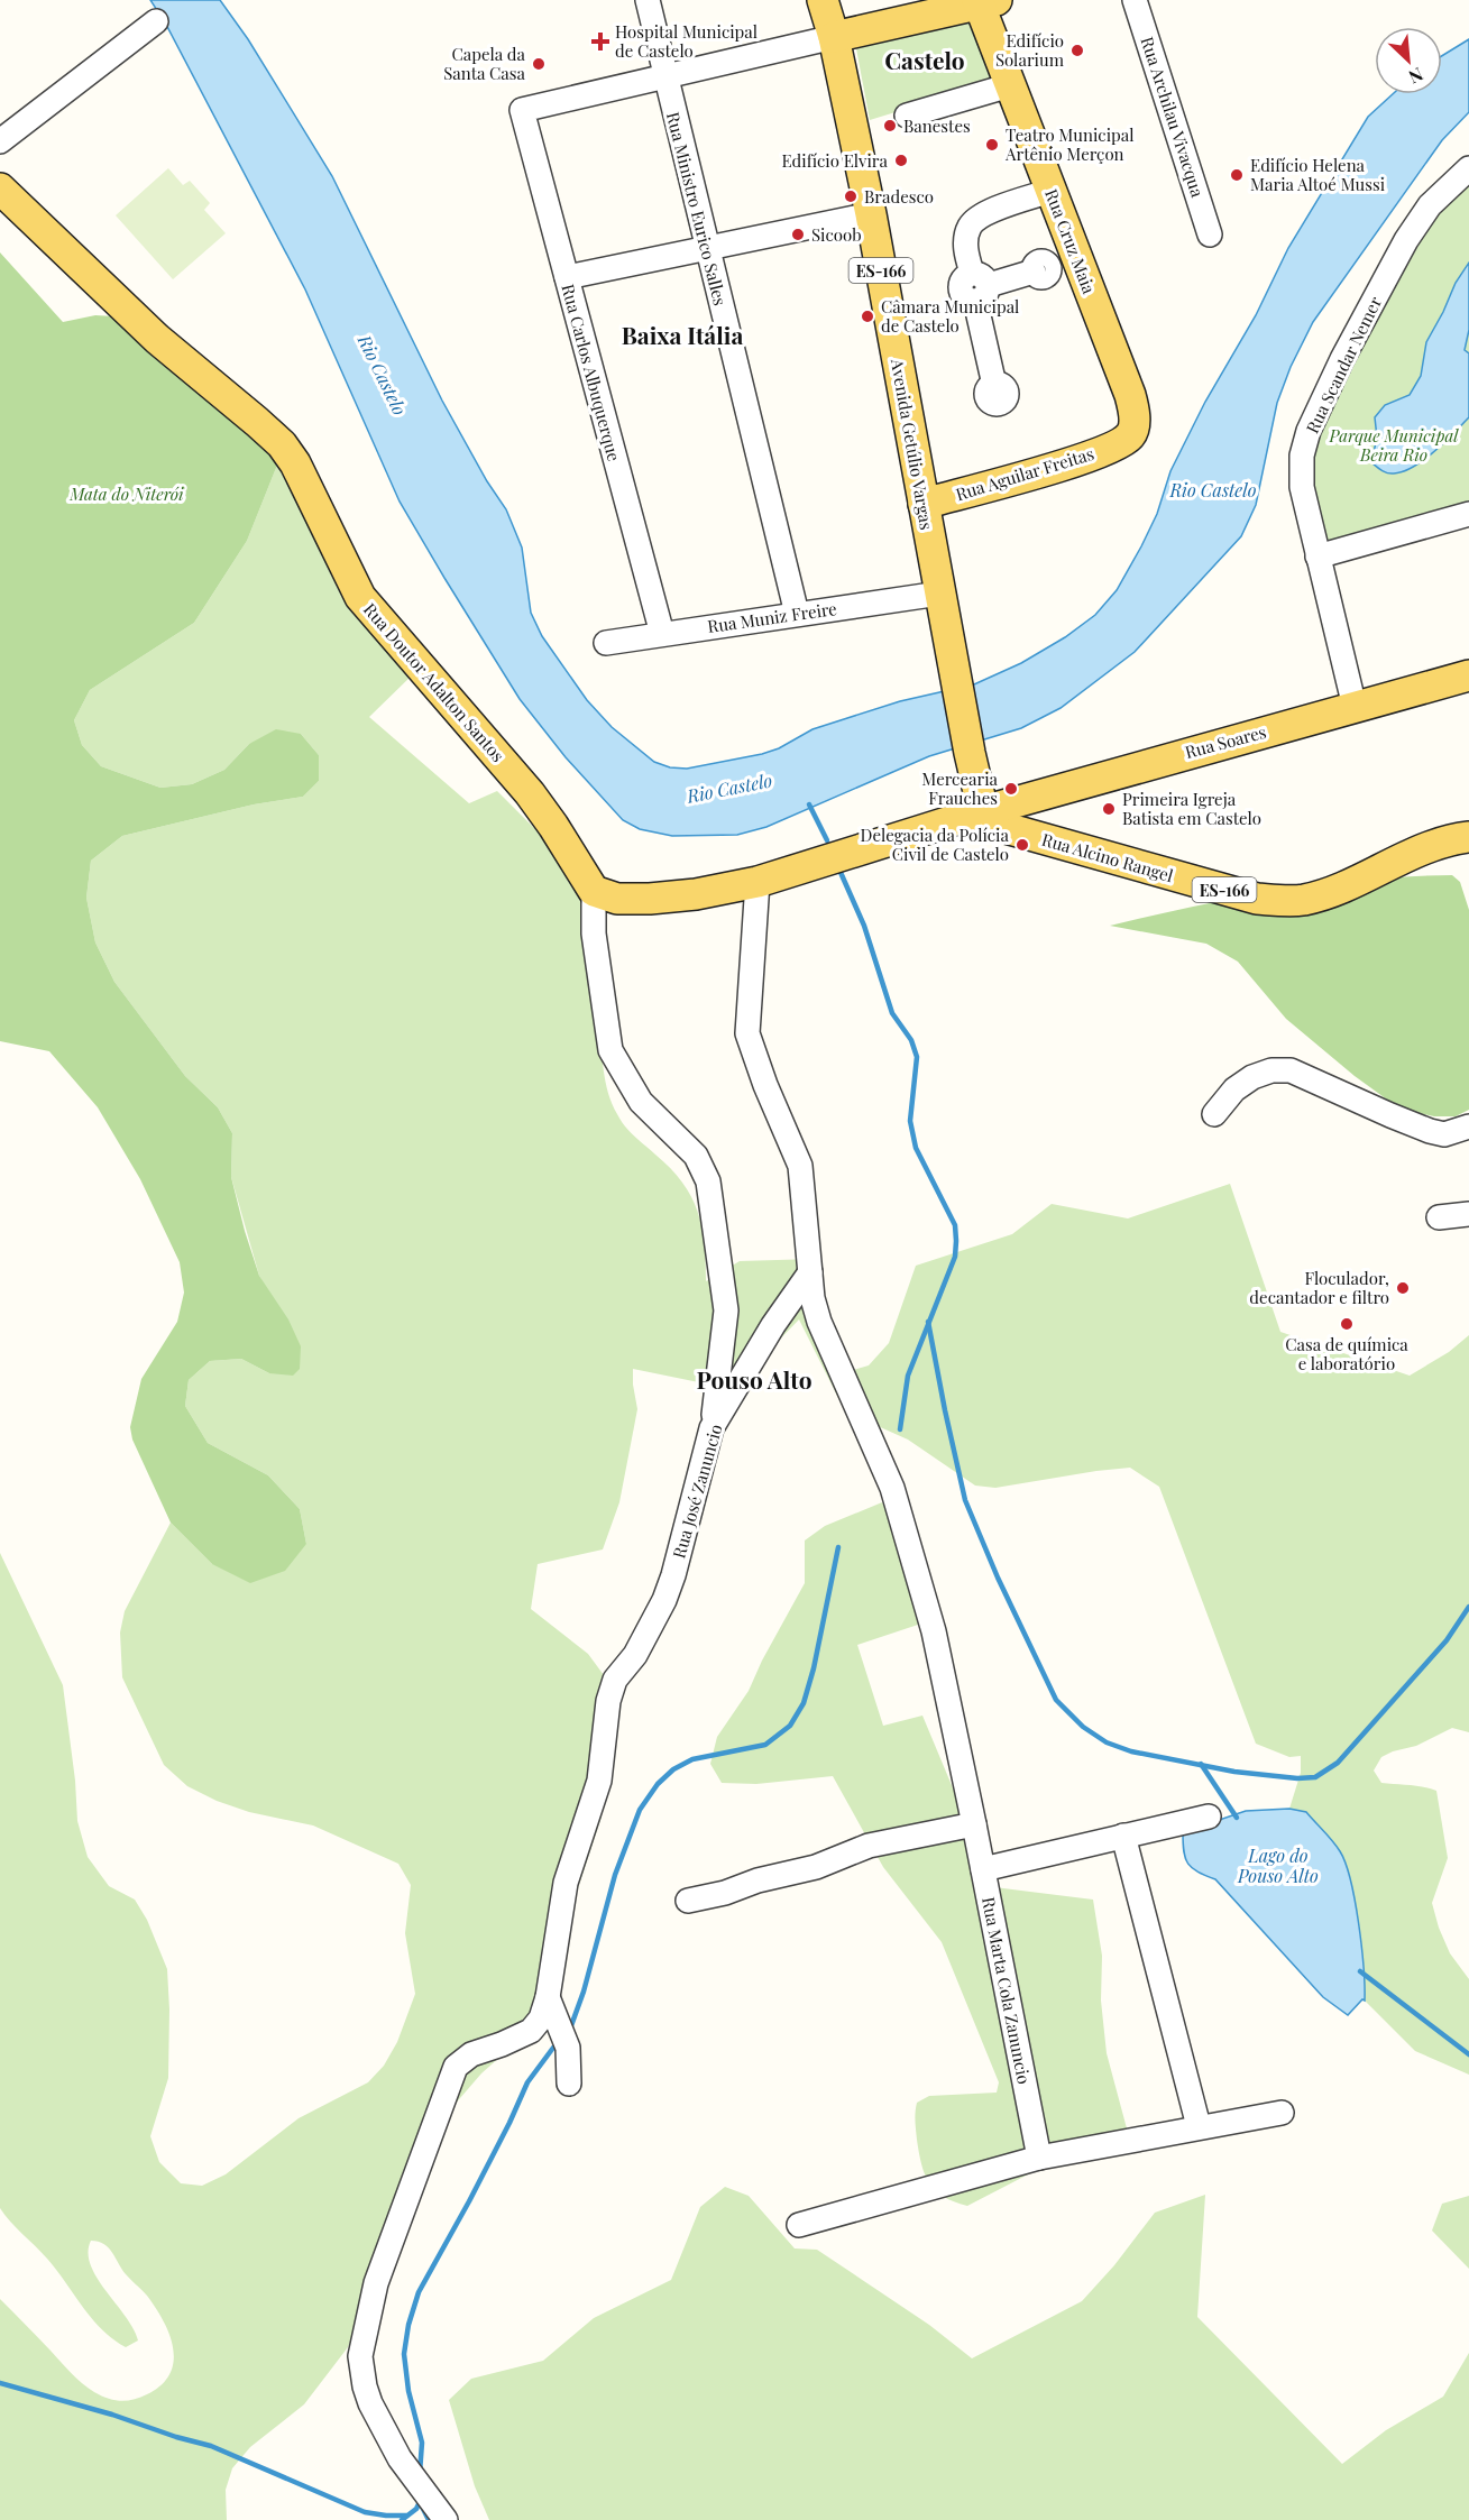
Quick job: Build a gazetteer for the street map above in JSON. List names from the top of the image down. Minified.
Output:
{"streets":{"main road":["Rua Cruz Maia","ES-166","Avenida Getúlio Vargas","Rua Aguilar Freitas","Rua Doutor Adalton Santos","Rua Soares","Rua Alcino Rangel"],"street":["Rua Archilau Vivacqua","Rua Ministro Eurico Salles","Rua Scandar Nemer","Rua Carlos Albuquerque","Rua Muniz Freire","Rua José Zanuncio","Rua Marta Cola Zanuncio"]},"crossings":[["Rua Ministro Eurico Salles","Rua Carlos Albuquerque"],["Rua Ministro Eurico Salles","Rua Muniz Freire"],["Rua Cruz Maia","Rua Aguilar Freitas"],["ES-166","Avenida Getúlio Vargas"],["Rua Scandar Nemer","Rua Soares"],["Rua Carlos Albuquerque","Rua Muniz Freire"],["Avenida Getúlio Vargas","Rua Aguilar Freitas"],["Avenida Getúlio Vargas","Rua Muniz Freire"],["Avenida Getúlio Vargas","Rua Soares"],["Avenida Getúlio Vargas","Rua Alcino Rangel"],["Rua Soares","Rua Alcino Rangel"],["Rua José Zanuncio","Rua Marta Cola Zanuncio"]],"districts":["Castelo","Baixa Itália","Pouso Alto"],"water":["Rio Castelo","Lago do Pouso Alto"],"parks":["Parque Municipal Beira Rio","Mata do Niterói"],"places":{"health":["Hospital Municipal de Castelo"],"other":["Edifício Solarium","Capela da Santa Casa","Banestes","Teatro Municipal Artênio Merçon","Edifício Elvira","Edifício Helena Maria Altoé Mussi","Bradesco","Sicoob","Câmara Municipal de Castelo","Mercearia Frauches","Primeira Igreja Batista em Castelo","Delegacia da Polícia Civil de Castelo","Floculador, decantador e filtro","Casa de química e laboratório"]},"north":"bottom right"}
